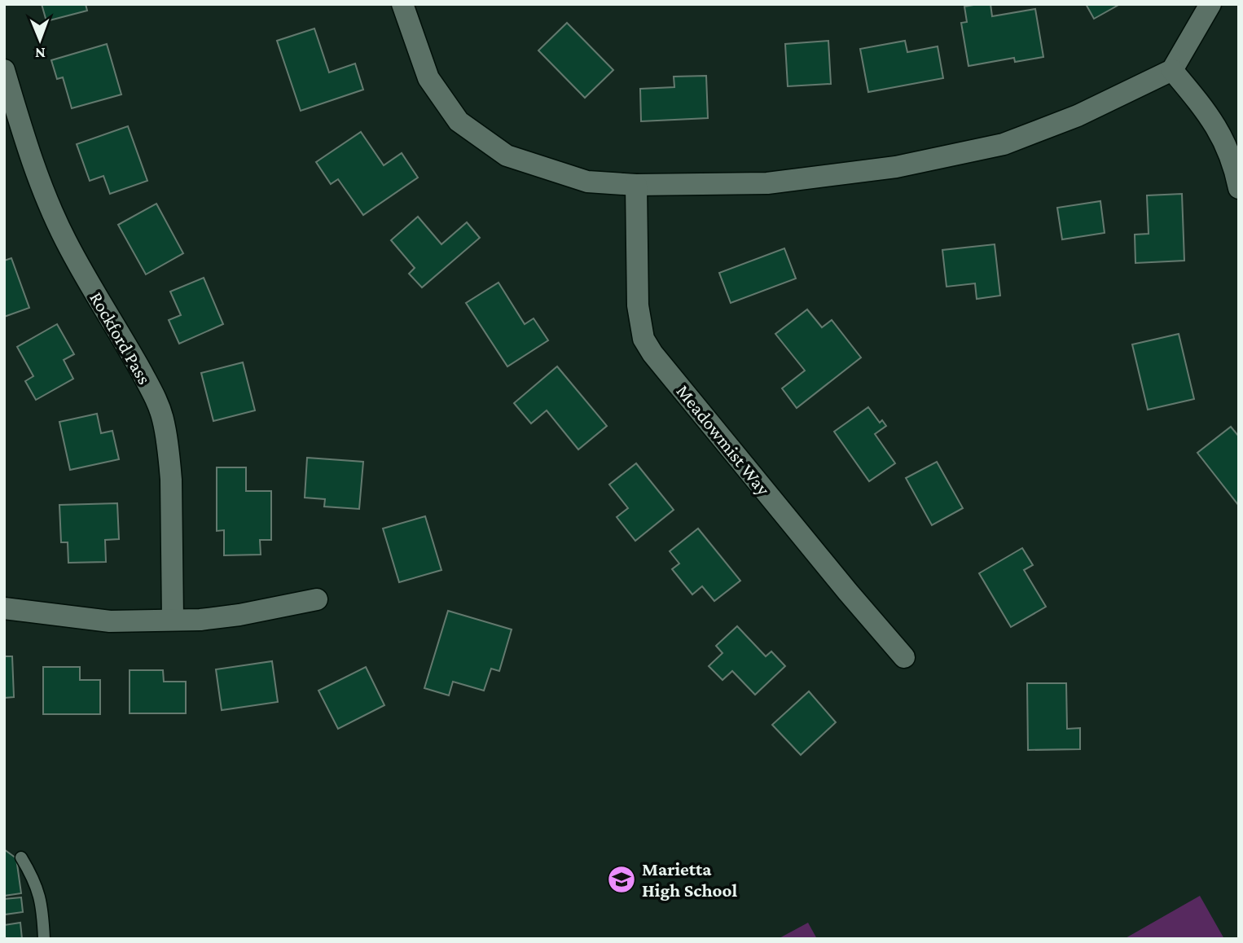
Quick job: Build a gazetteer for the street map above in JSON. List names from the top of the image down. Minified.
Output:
{"streets":{"street":["Rockford Pass","Meadowmist Way"]},"places":{"school or university":["Marietta High School"]},"north":"bottom"}
